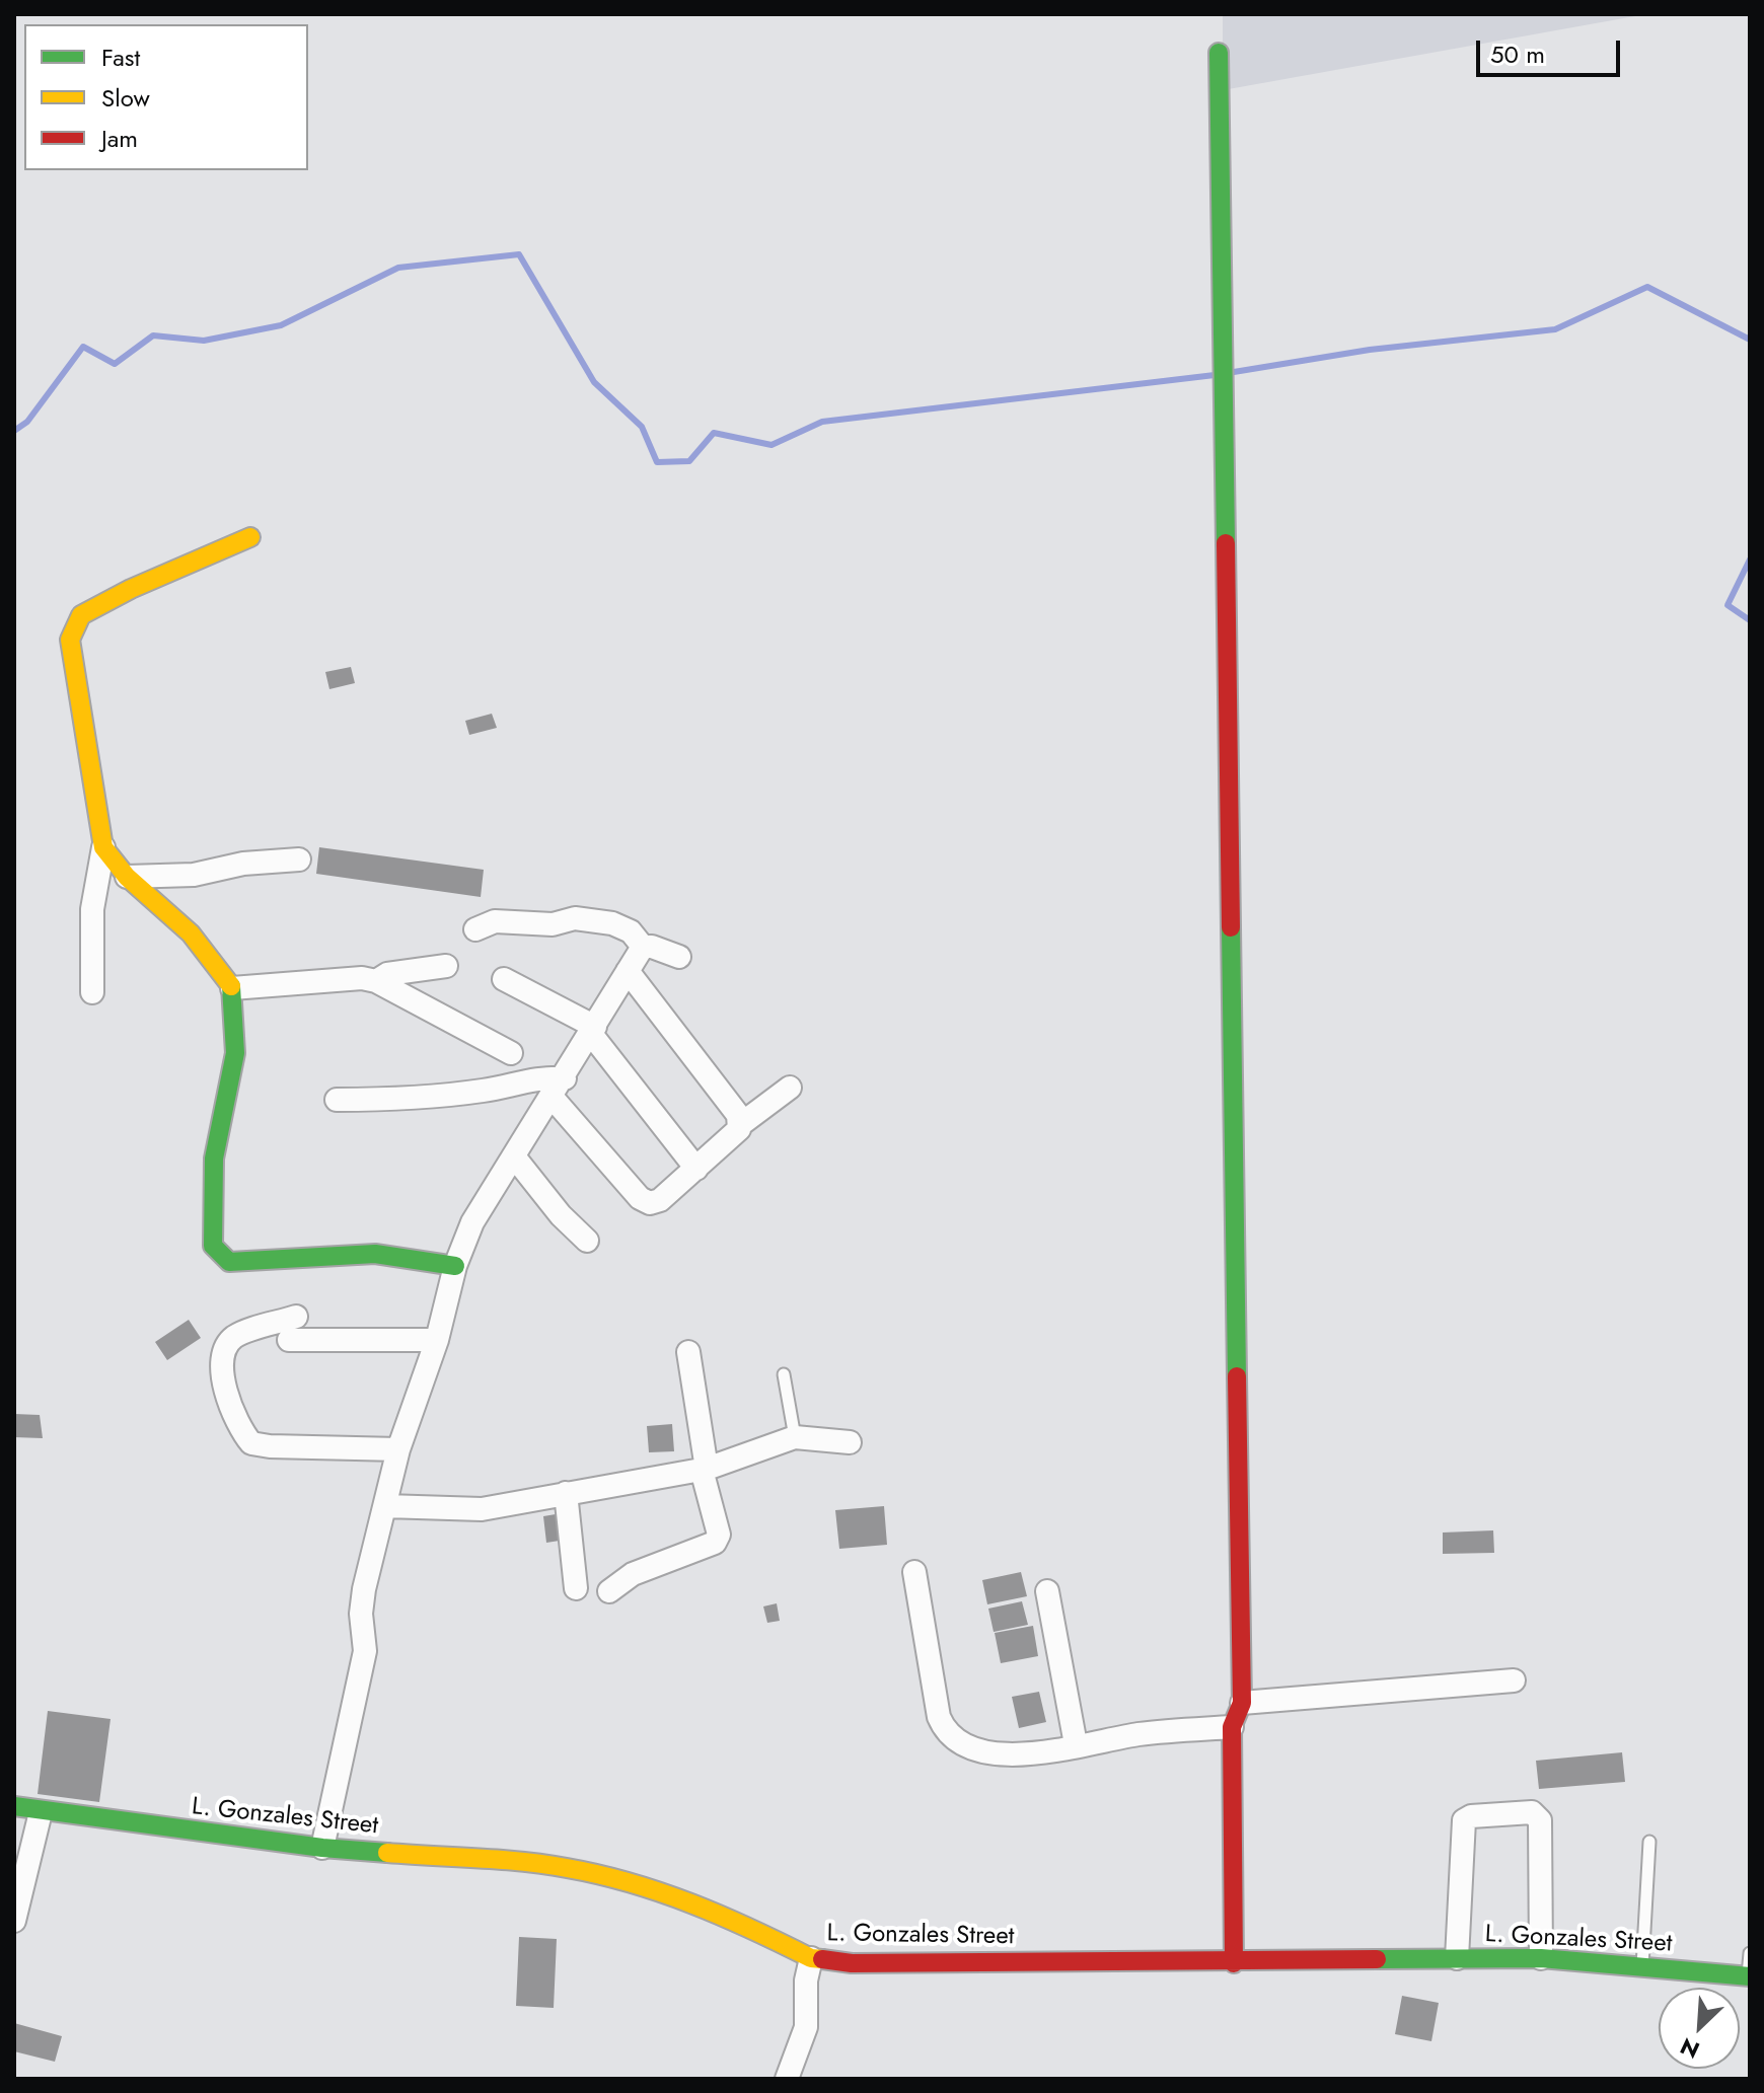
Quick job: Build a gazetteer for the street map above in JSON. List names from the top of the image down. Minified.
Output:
{"streets":{"street":["L. Gonzales Street"]},"legend":["Fast","Slow","Jam"],"scale_bar":"50 m","north":"bottom left"}
